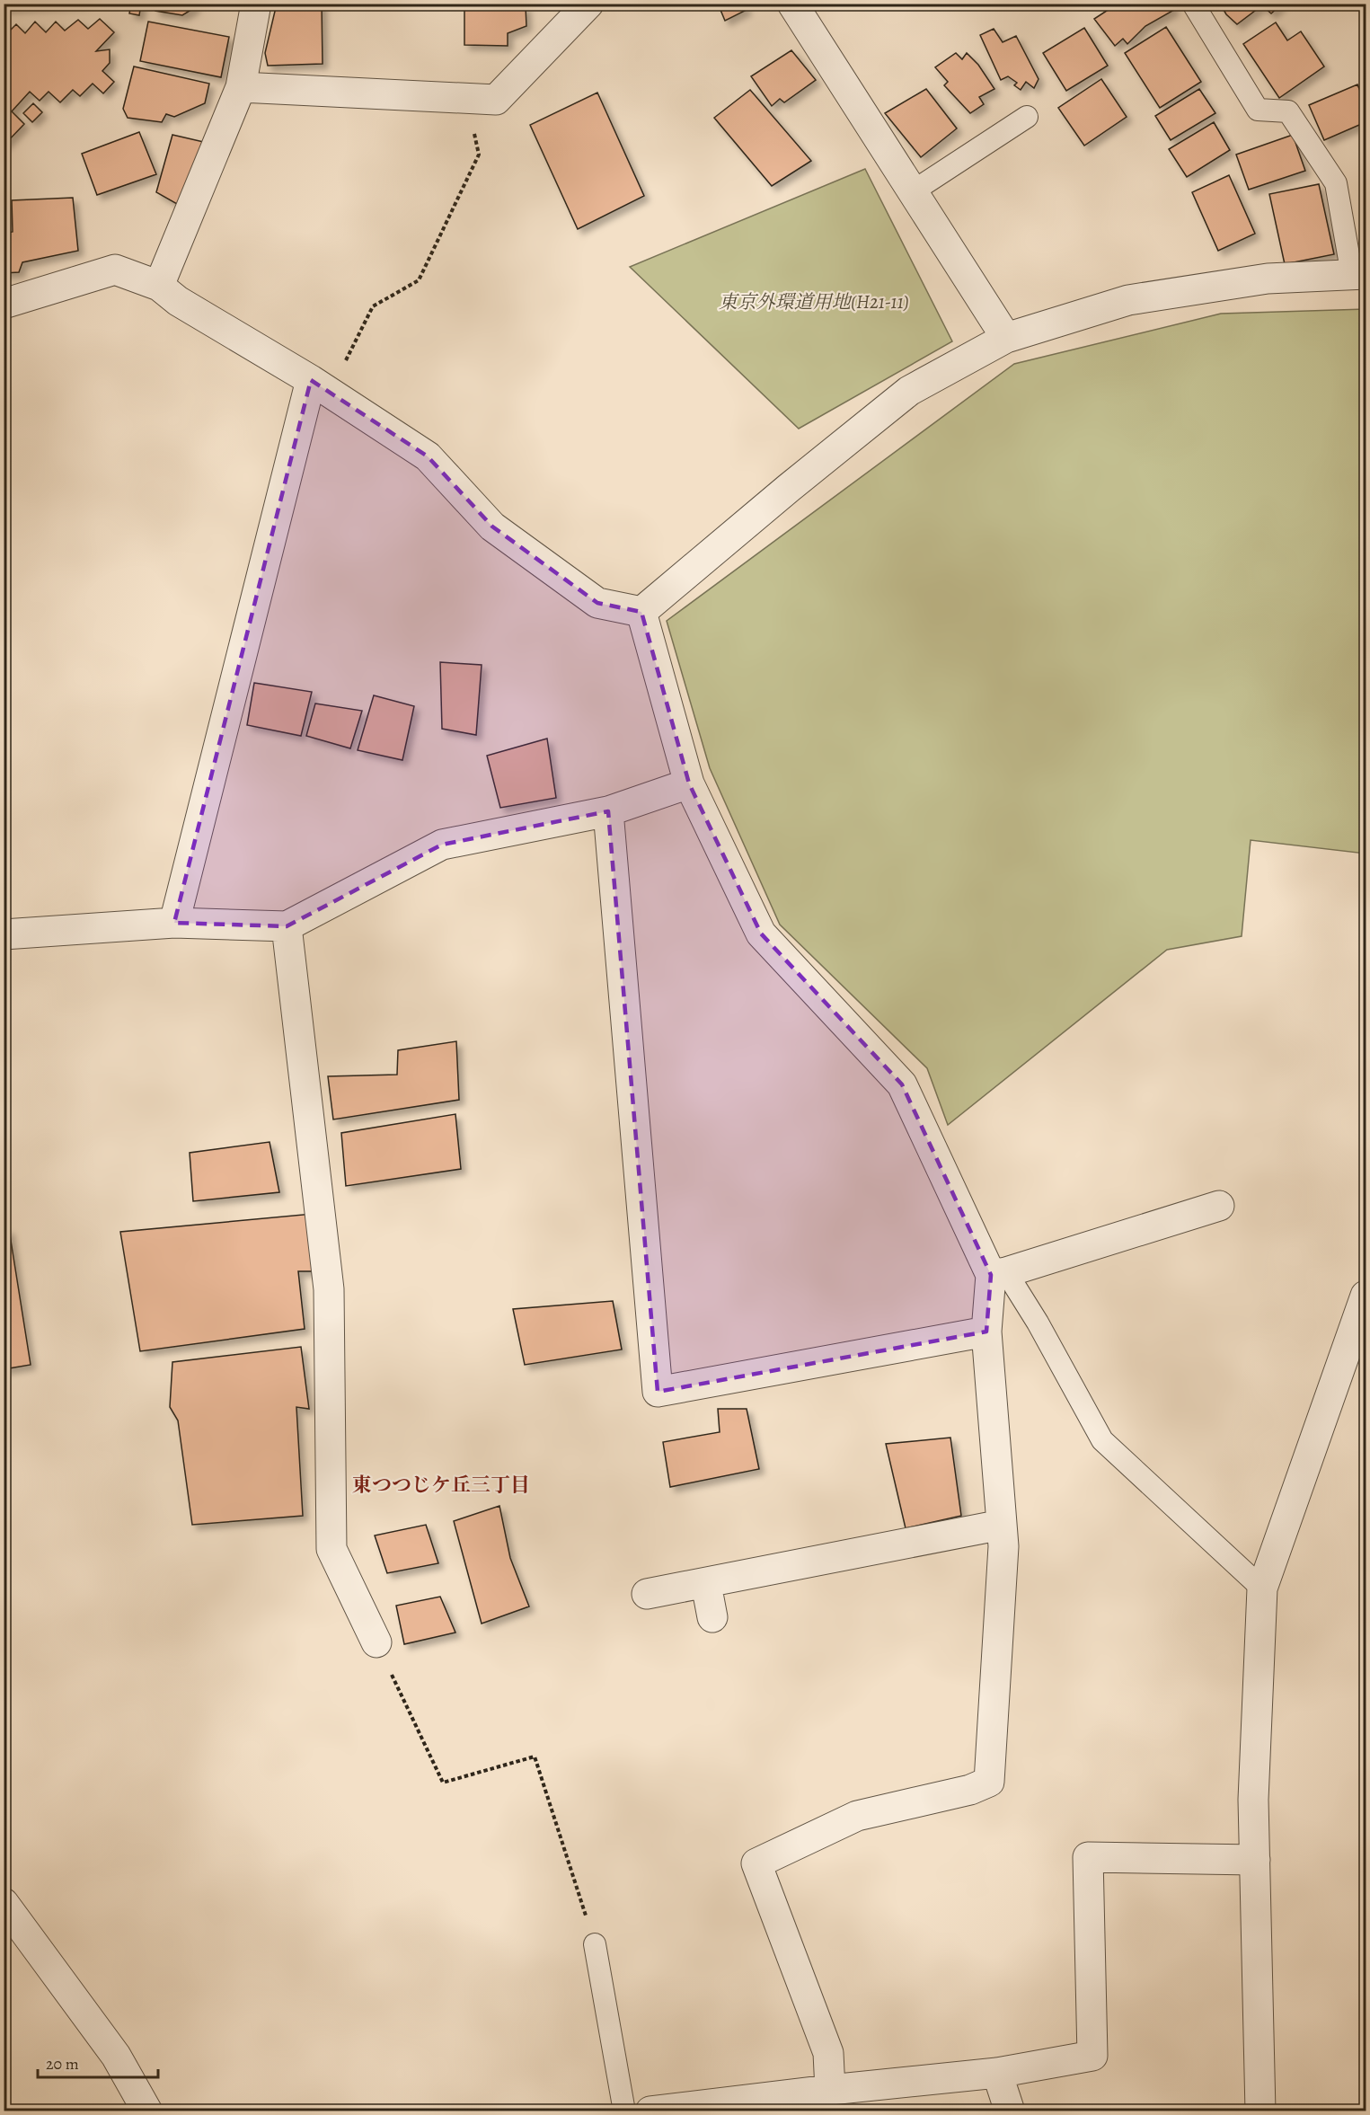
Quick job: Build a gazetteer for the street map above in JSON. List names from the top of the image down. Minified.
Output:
{"districts":["東つつじケ丘三丁目"],"parks":["東京外環道用地(H21-11)"],"scale_bar":"20 m"}
